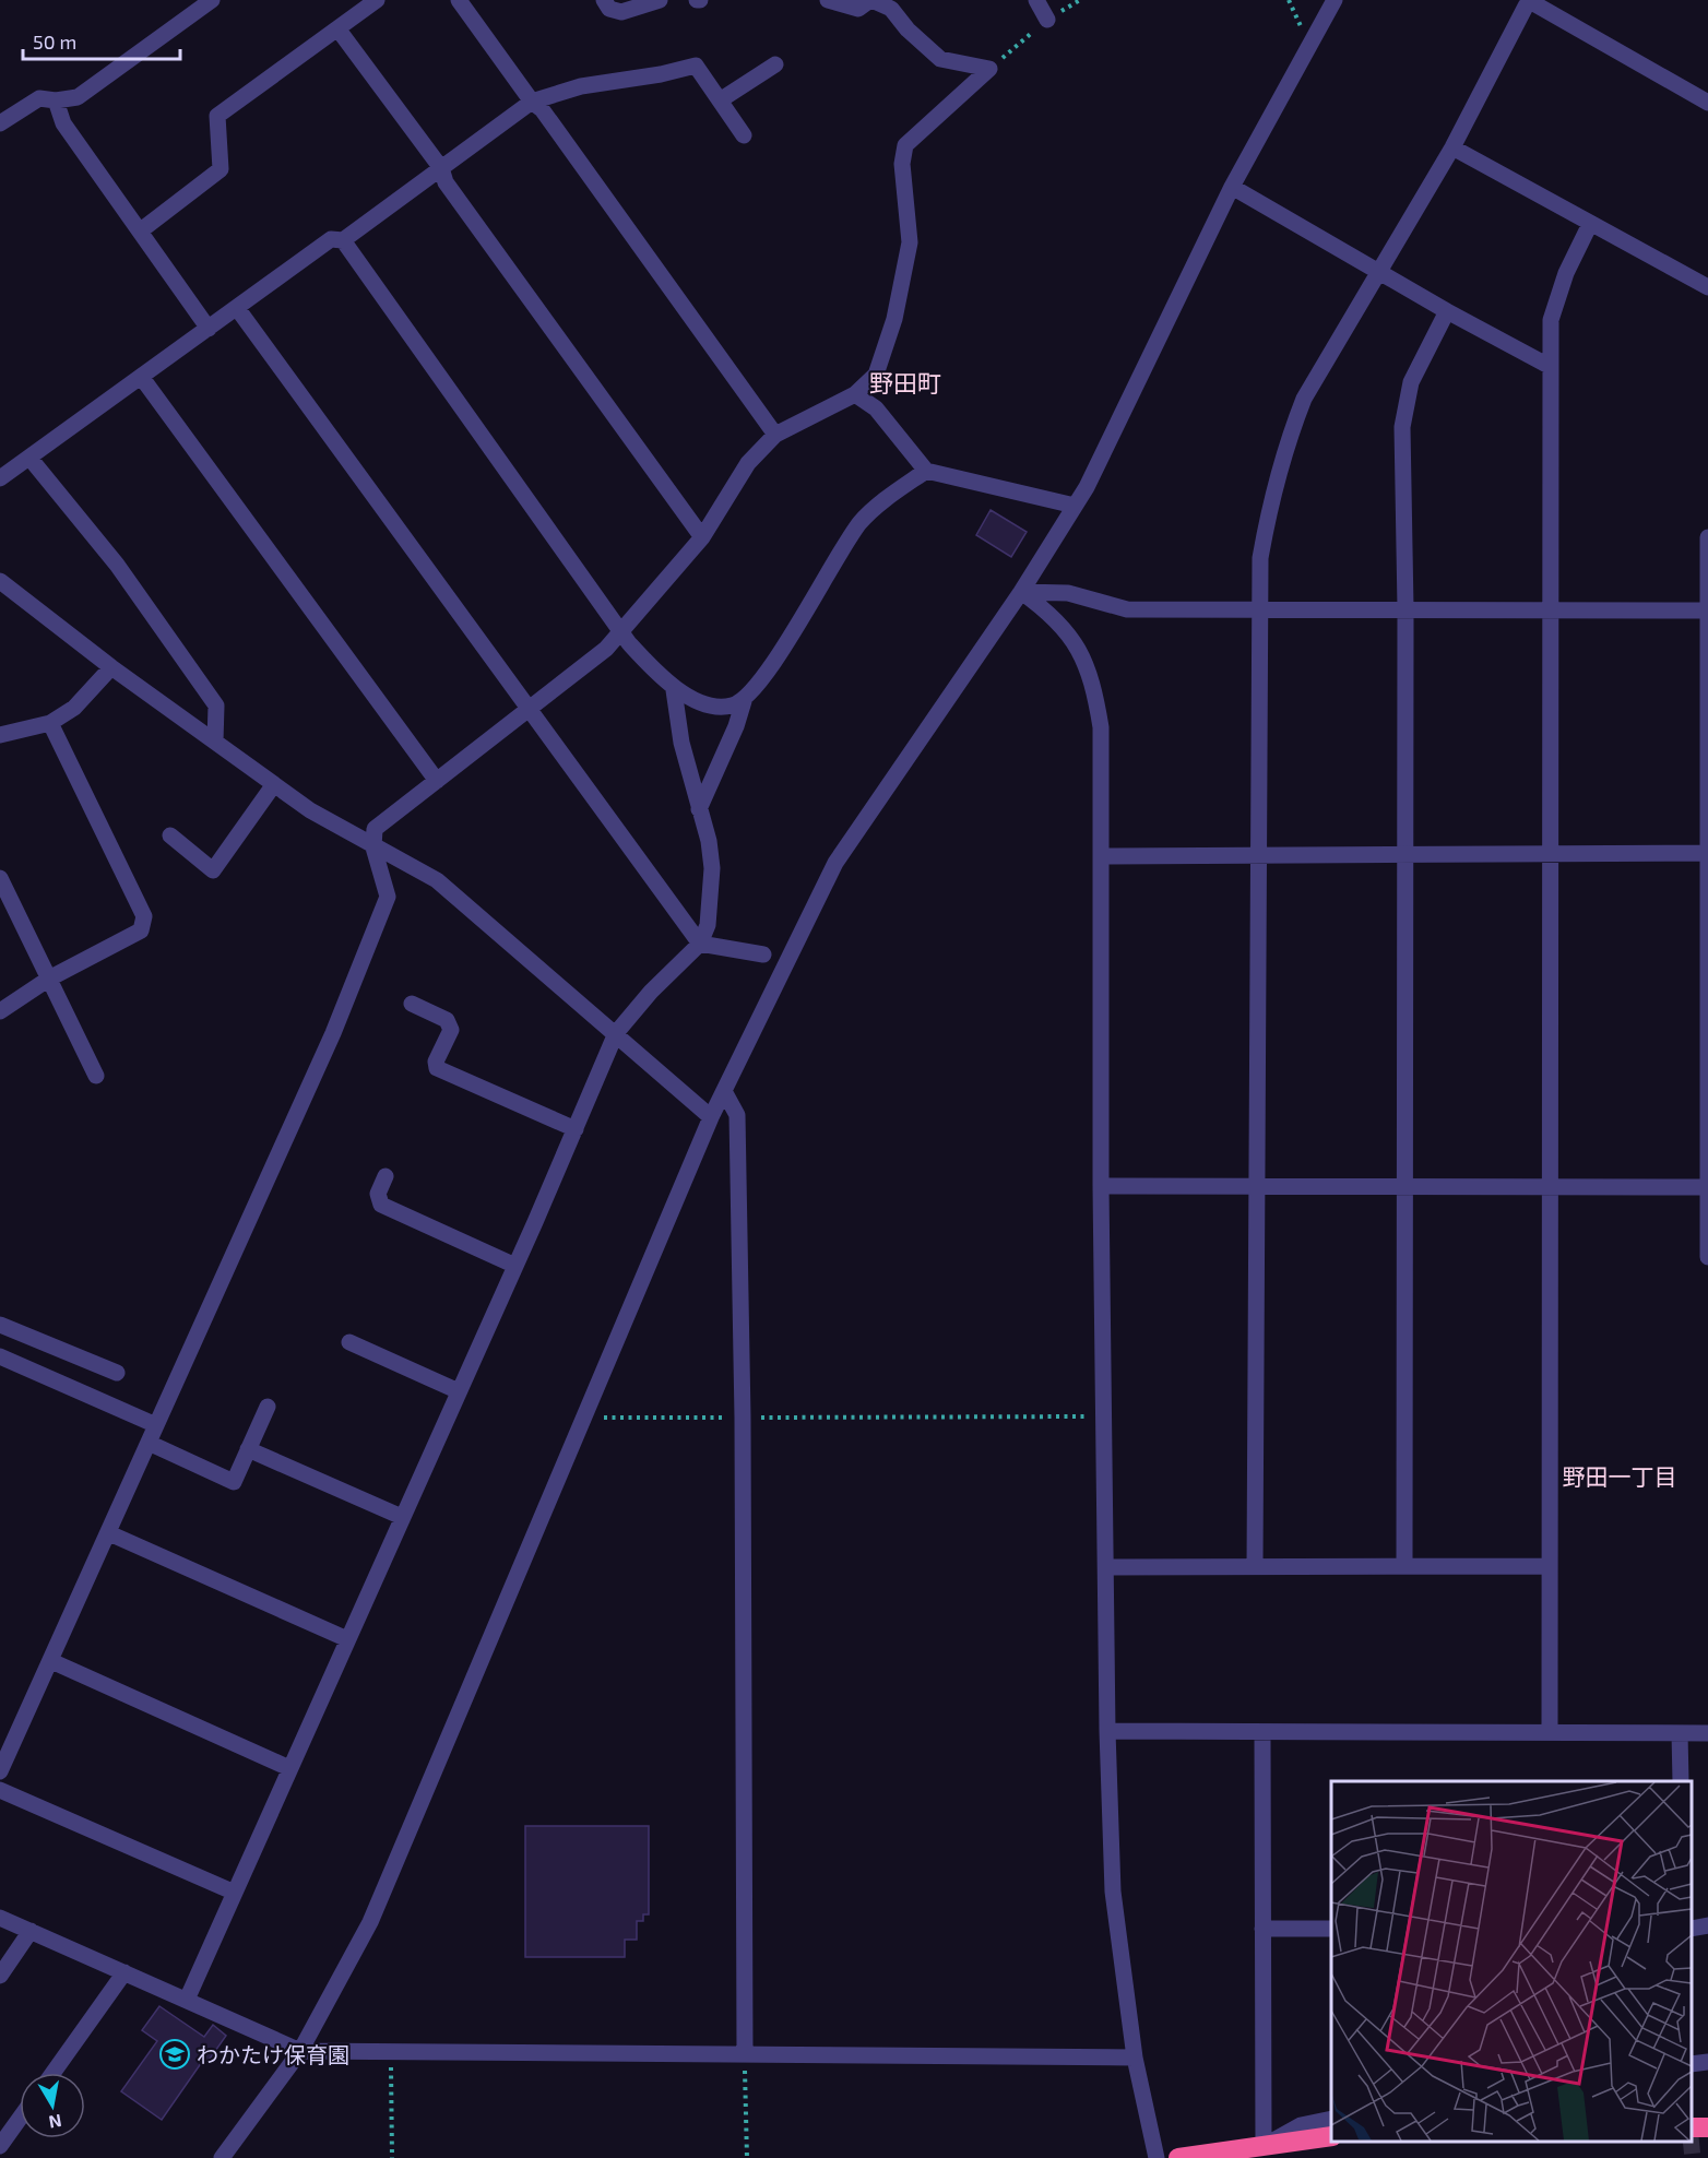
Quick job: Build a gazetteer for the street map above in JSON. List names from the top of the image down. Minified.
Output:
{"districts":["野田町","野田一丁目"],"places":{"school or university":["わかたけ保育園"]},"scale_bar":"50 m","north":"bottom"}
